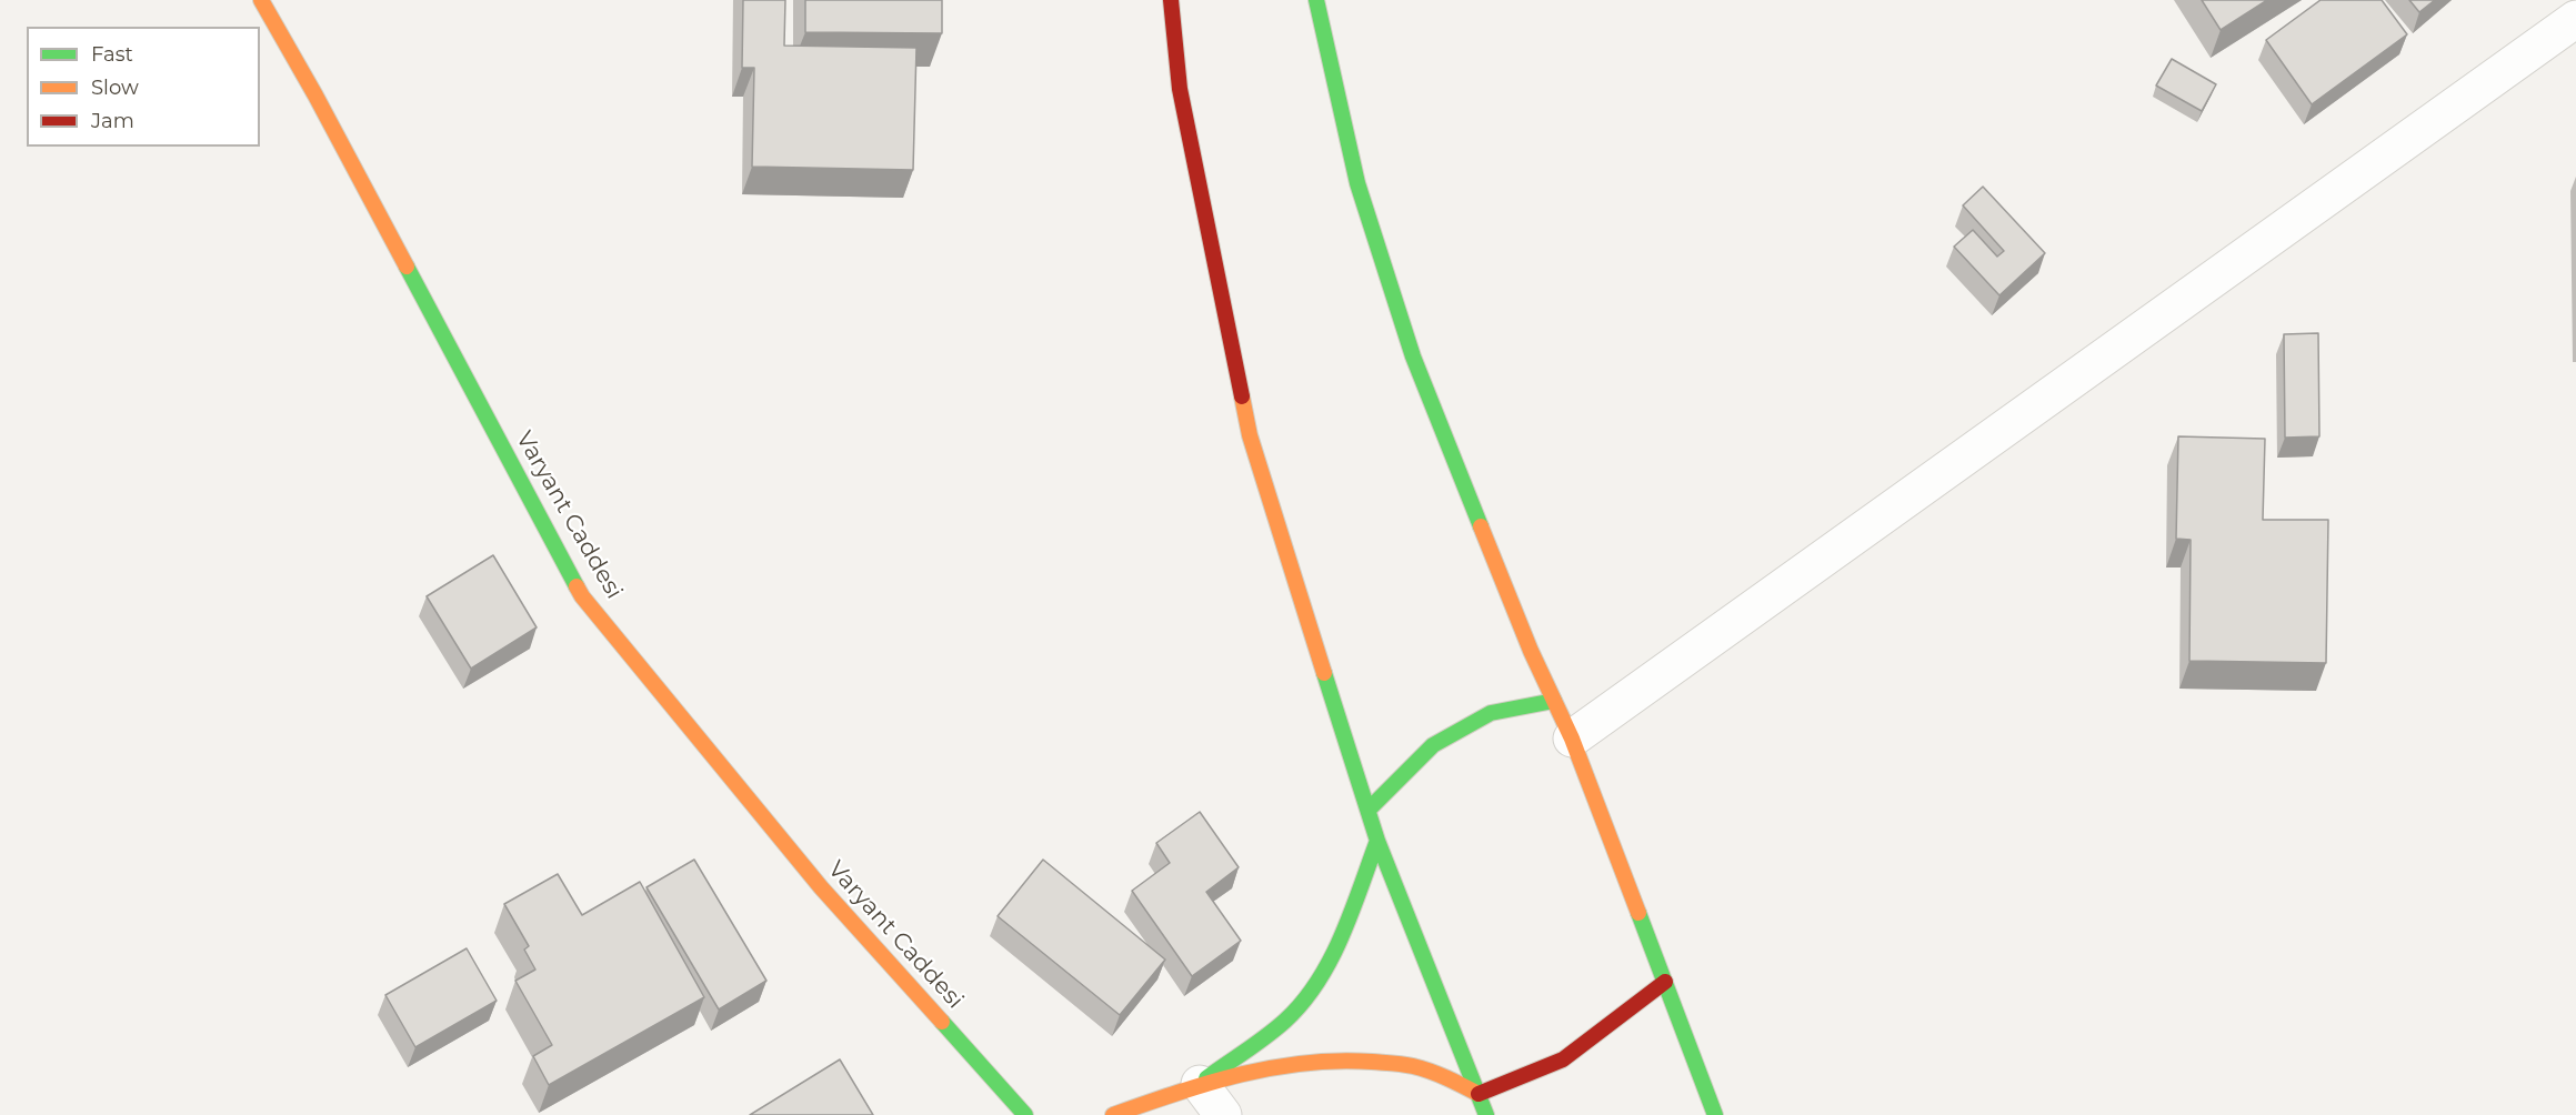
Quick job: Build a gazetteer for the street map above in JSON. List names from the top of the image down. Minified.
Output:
{"streets":{"main road":["Varyant Caddesi"]},"legend":["Fast","Slow","Jam"]}
